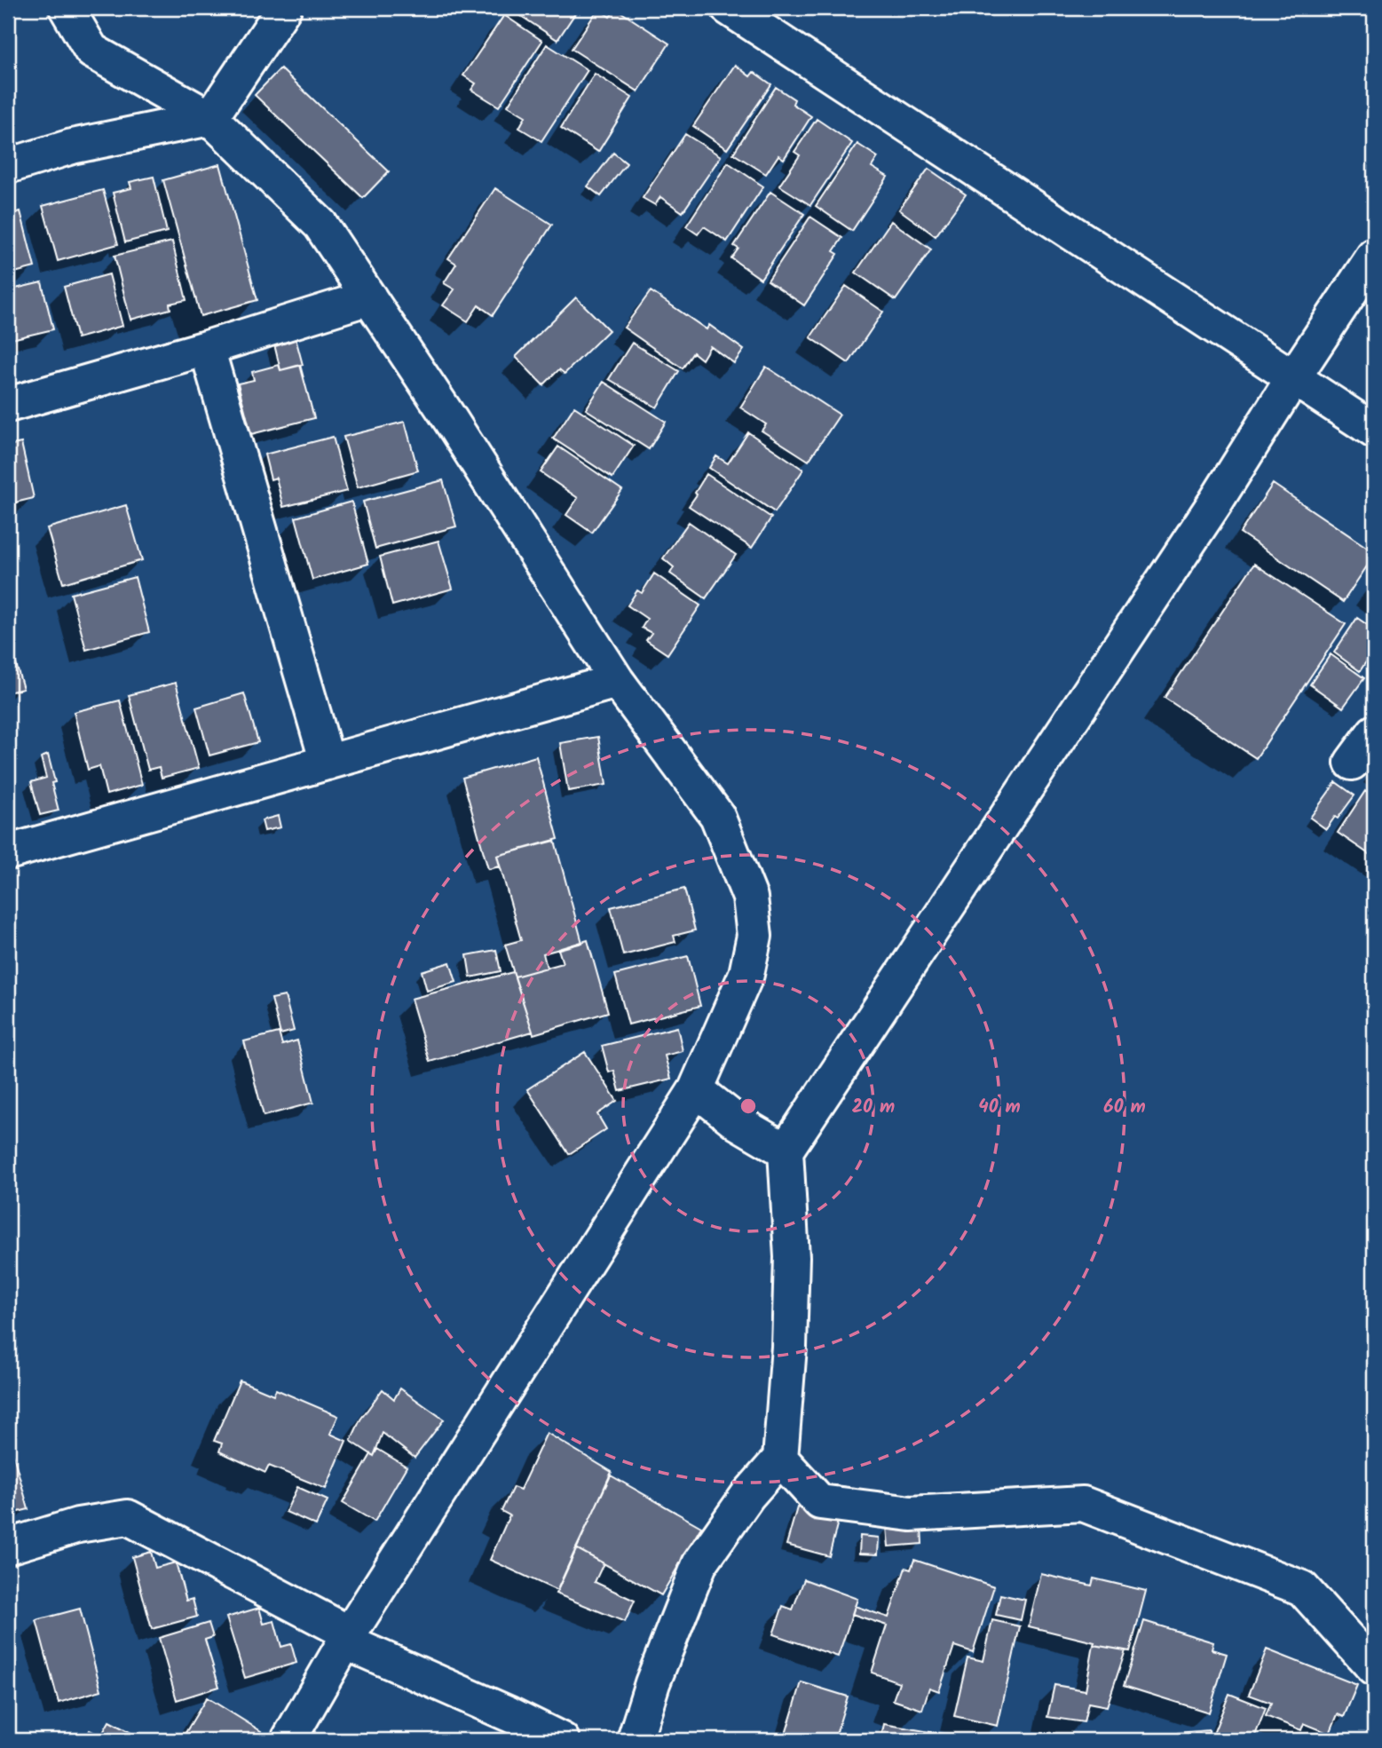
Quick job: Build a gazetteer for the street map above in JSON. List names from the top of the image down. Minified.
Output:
{"rings":["20 m","40 m","60 m"]}
